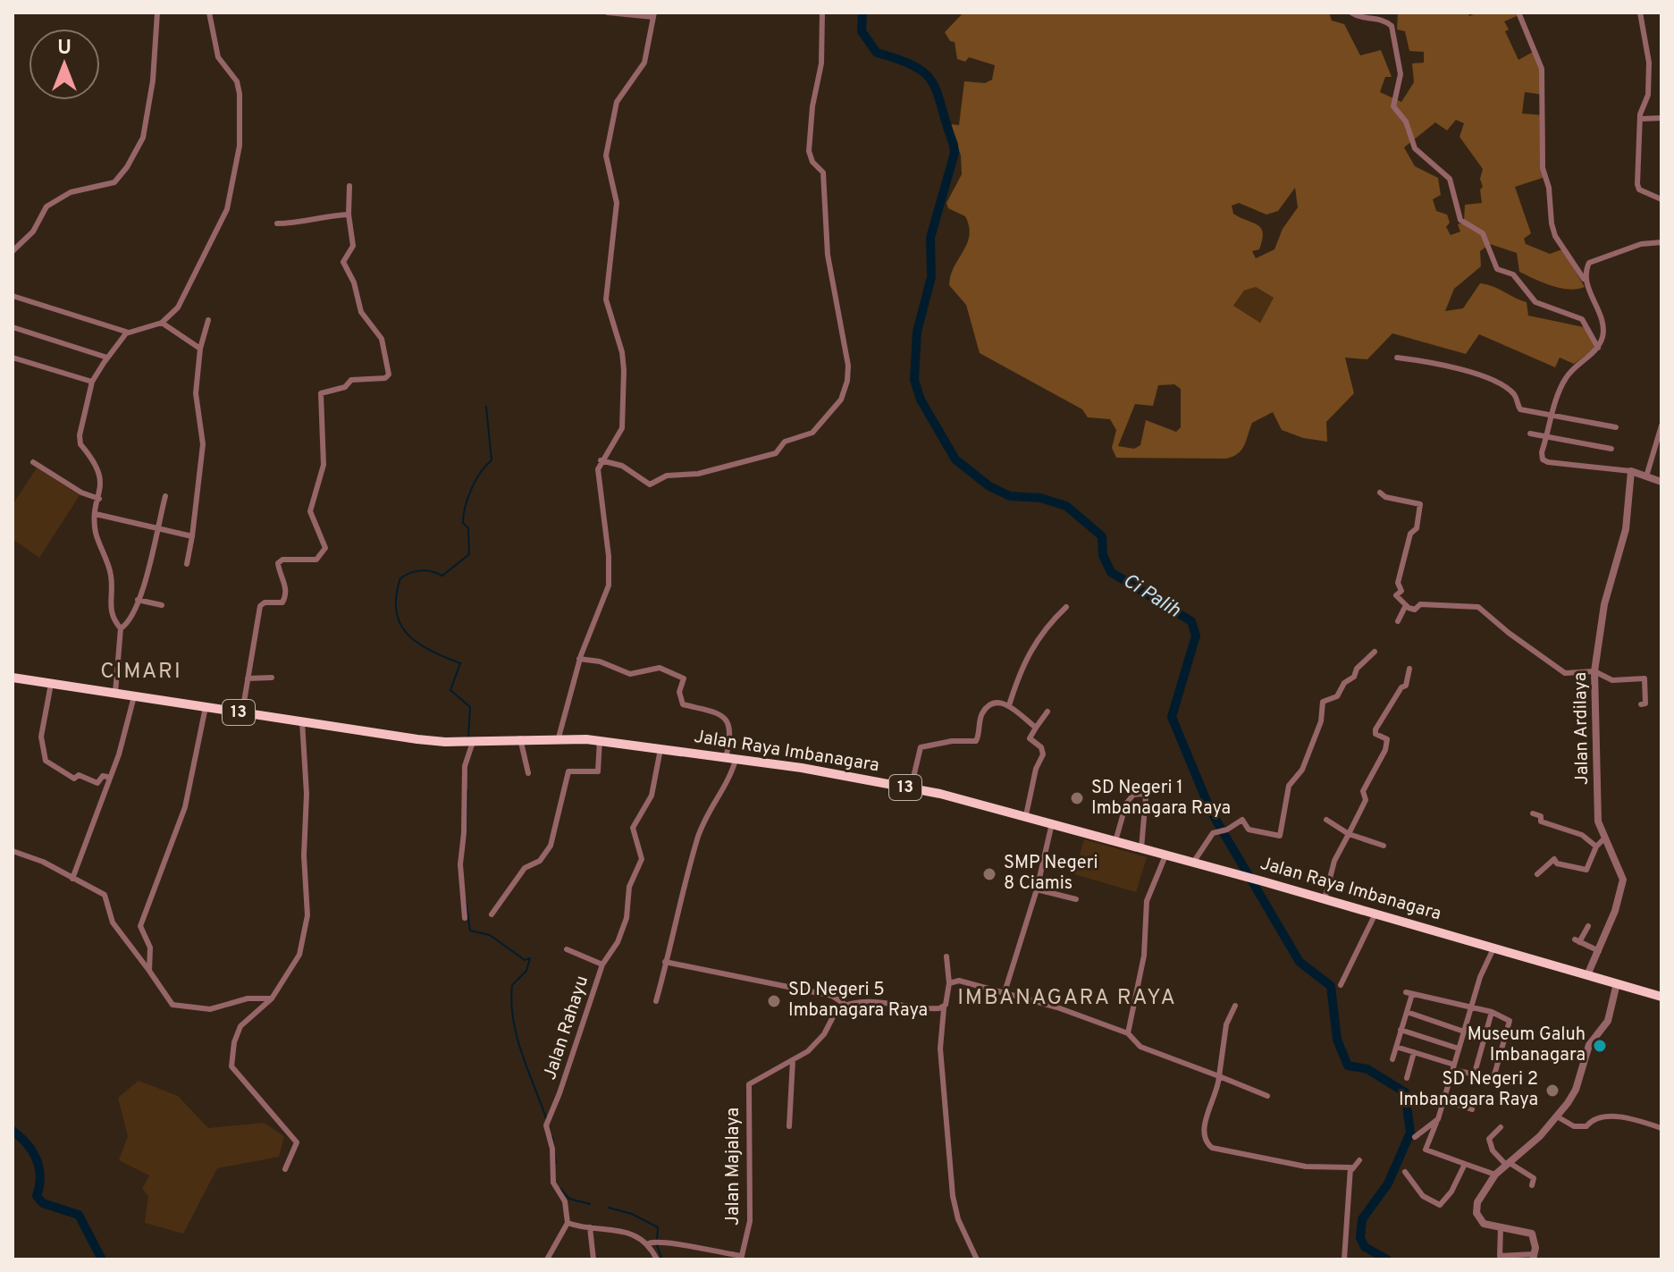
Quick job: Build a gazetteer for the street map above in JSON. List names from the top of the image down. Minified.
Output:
{"streets":{"highway":["13","Jalan Raya Imbanagara"],"street":["Jalan Ardilaya","Jalan Rahayu","Jalan Majalaya"]},"crossings":[["Jalan Ardilaya","Jalan Raya Imbanagara"],["Jalan Raya Imbanagara","Jalan Rahayu"]],"districts":["CIMARI","IMBANAGARA RAYA"],"water":["Ci Palih"],"places":["SD Negeri 1 Imbanagara Raya","SMP Negeri 8 Ciamis","SD Negeri 5 Imbanagara Raya","Museum Galuh Imbanagara","SD Negeri 2 Imbanagara Raya"],"north":"top"}
